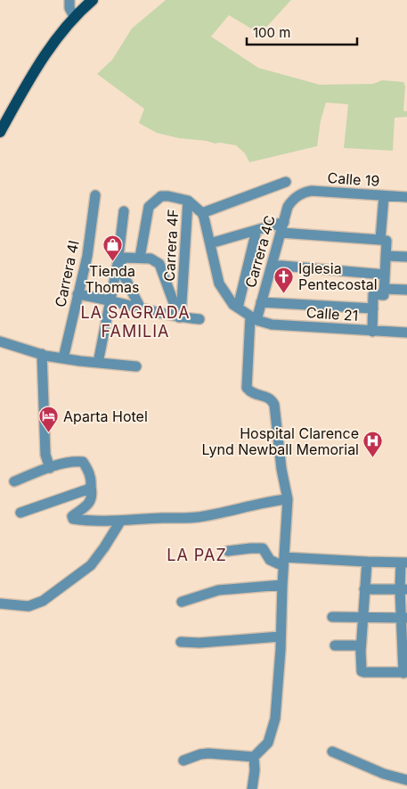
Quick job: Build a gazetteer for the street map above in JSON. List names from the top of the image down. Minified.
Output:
{"streets":{"street":["Calle 19","Carrera 4F","Carrera 4C","Carrera 4I","Calle 21"]},"crossings":[["Calle 19","Carrera 4C"],["Carrera 4C","Calle 21"]],"districts":["LA SAGRADA FAMILIA","LA PAZ"],"places":{"shop":["Tienda Thomas"],"church":["Iglesia Pentecostal"],"hotel":["Aparta Hotel"],"hospital":["Hospital Clarence Lynd Newball Memorial"]},"scale_bar":"100 m"}
